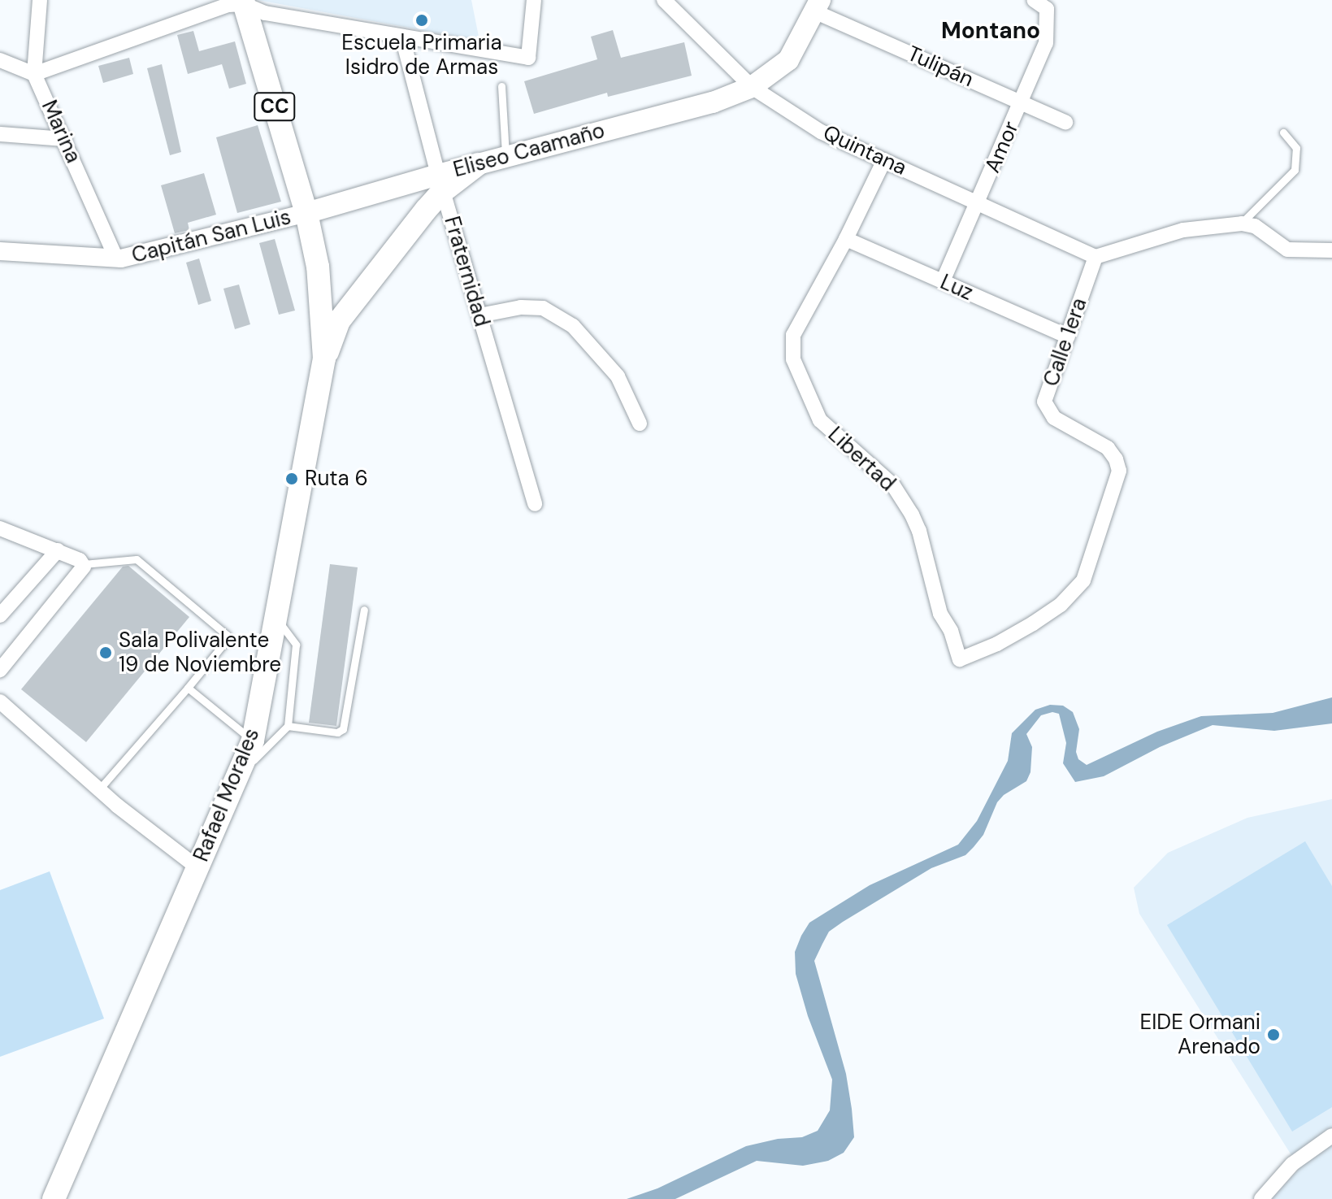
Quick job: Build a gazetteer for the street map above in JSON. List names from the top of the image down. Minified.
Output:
{"streets":{"main road":["CC","Eliseo Caamaño","Rafael Morales"],"street":["Tulipán","Marina","Amor","Quintana","Capitán San Luis","Fraternidad","Luz","Calle 1era","Libertad"]},"crossings":[["Tulipán","Amor"],["Tulipán","Eliseo Caamaño"],["CC","Eliseo Caamaño"],["CC","Capitán San Luis"],["CC","Rafael Morales"],["Marina","Capitán San Luis"],["Amor","Quintana"],["Amor","Luz"],["Eliseo Caamaño","Quintana"],["Eliseo Caamaño","Capitán San Luis"],["Eliseo Caamaño","Fraternidad"],["Eliseo Caamaño","Rafael Morales"],["Quintana","Calle 1era"],["Quintana","Libertad"],["Capitán San Luis","Rafael Morales"],["Luz","Calle 1era"],["Luz","Libertad"],["Calle 1era","Libertad"]],"districts":["Montano"],"places":["Escuela Primaria Isidro de Armas","Ruta 6","Sala Polivalente 19 de Noviembre","EIDE Ormani Arenado"]}
